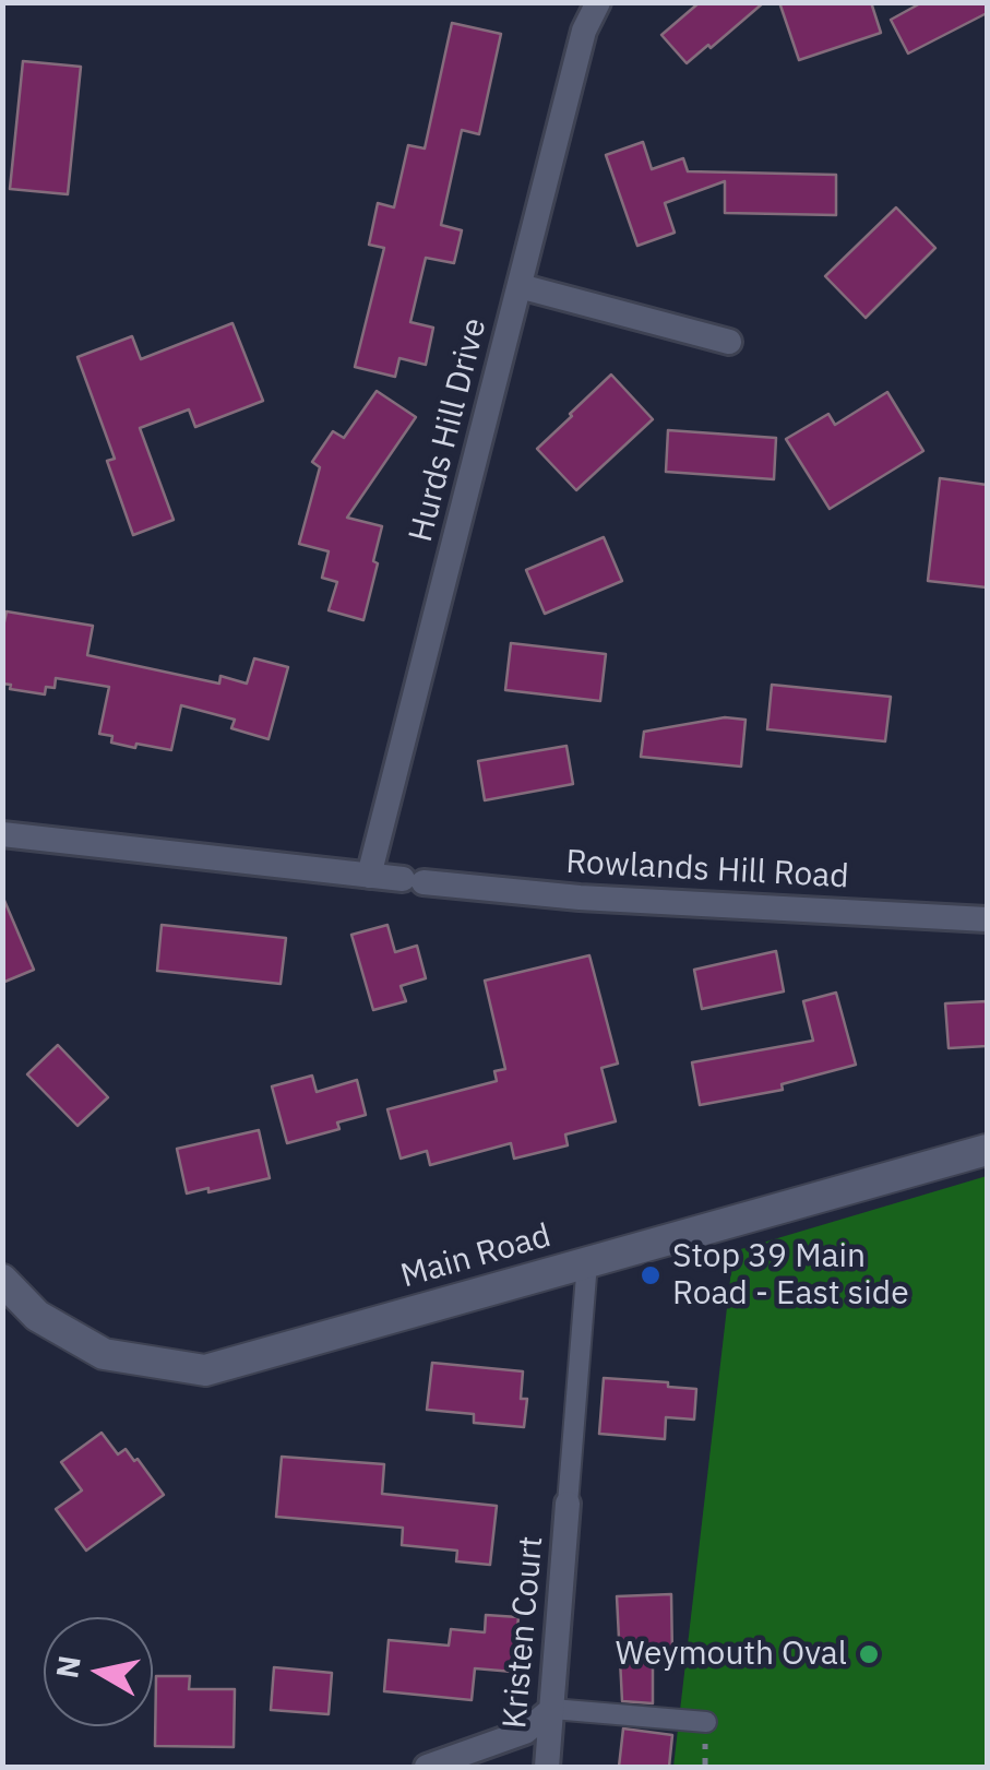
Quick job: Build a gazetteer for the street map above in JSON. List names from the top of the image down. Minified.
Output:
{"streets":{"main road":["Main Road"],"street":["Hurds Hill Drive","Rowlands Hill Road","Kristen Court"]},"crossings":[["Hurds Hill Drive","Rowlands Hill Road"]],"places":["Stop 39 Main Road - East side","Weymouth Oval"],"north":"left"}
